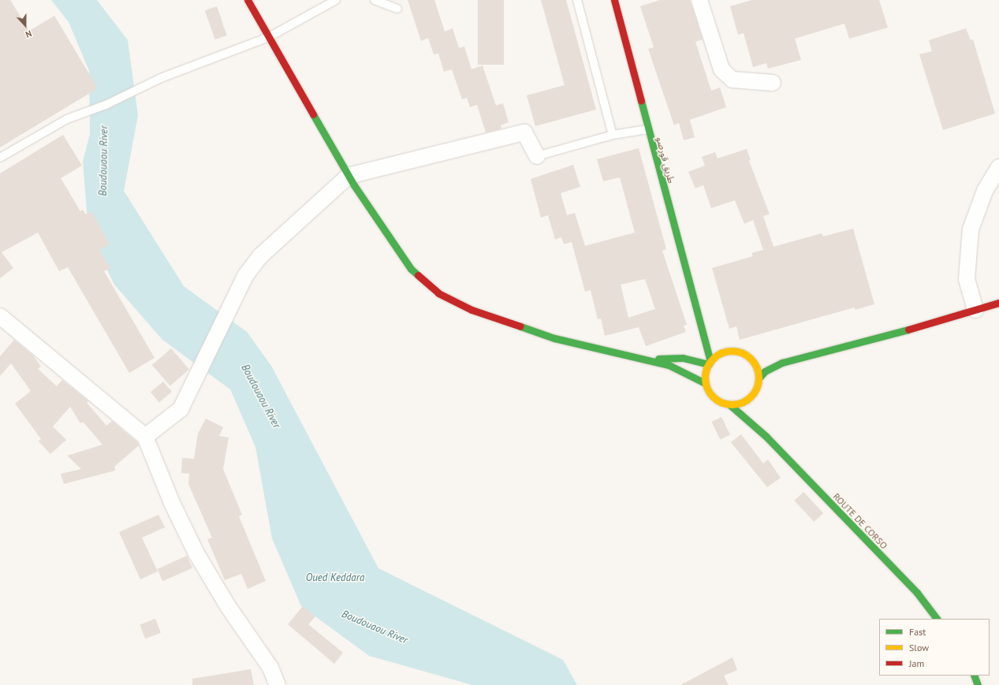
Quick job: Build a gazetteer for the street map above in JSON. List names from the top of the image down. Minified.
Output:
{"streets":{"main road":["طريق قورصو","ROUTE DE CORSO"]},"water":["Boudouaou River","Oued Keddara"],"legend":["Fast","Slow","Jam"],"north":"bottom"}
